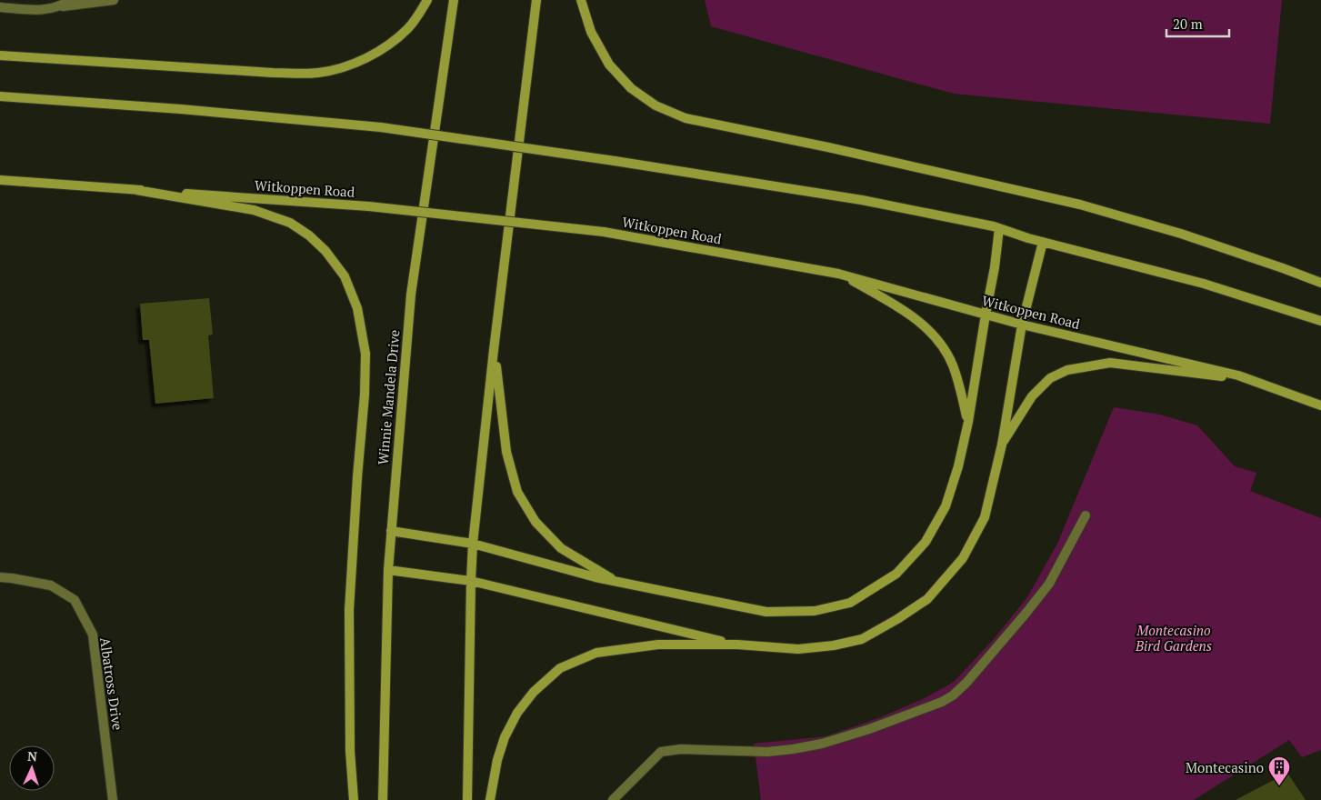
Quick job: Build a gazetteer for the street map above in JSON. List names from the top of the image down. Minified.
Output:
{"streets":{"main road":["Witkoppen Road","Winnie Mandela Drive"],"street":["Albatross Drive"]},"parks":["Montecasino Bird Gardens"],"places":{"building":["Montecasino"]},"scale_bar":"20 m","north":"top"}
